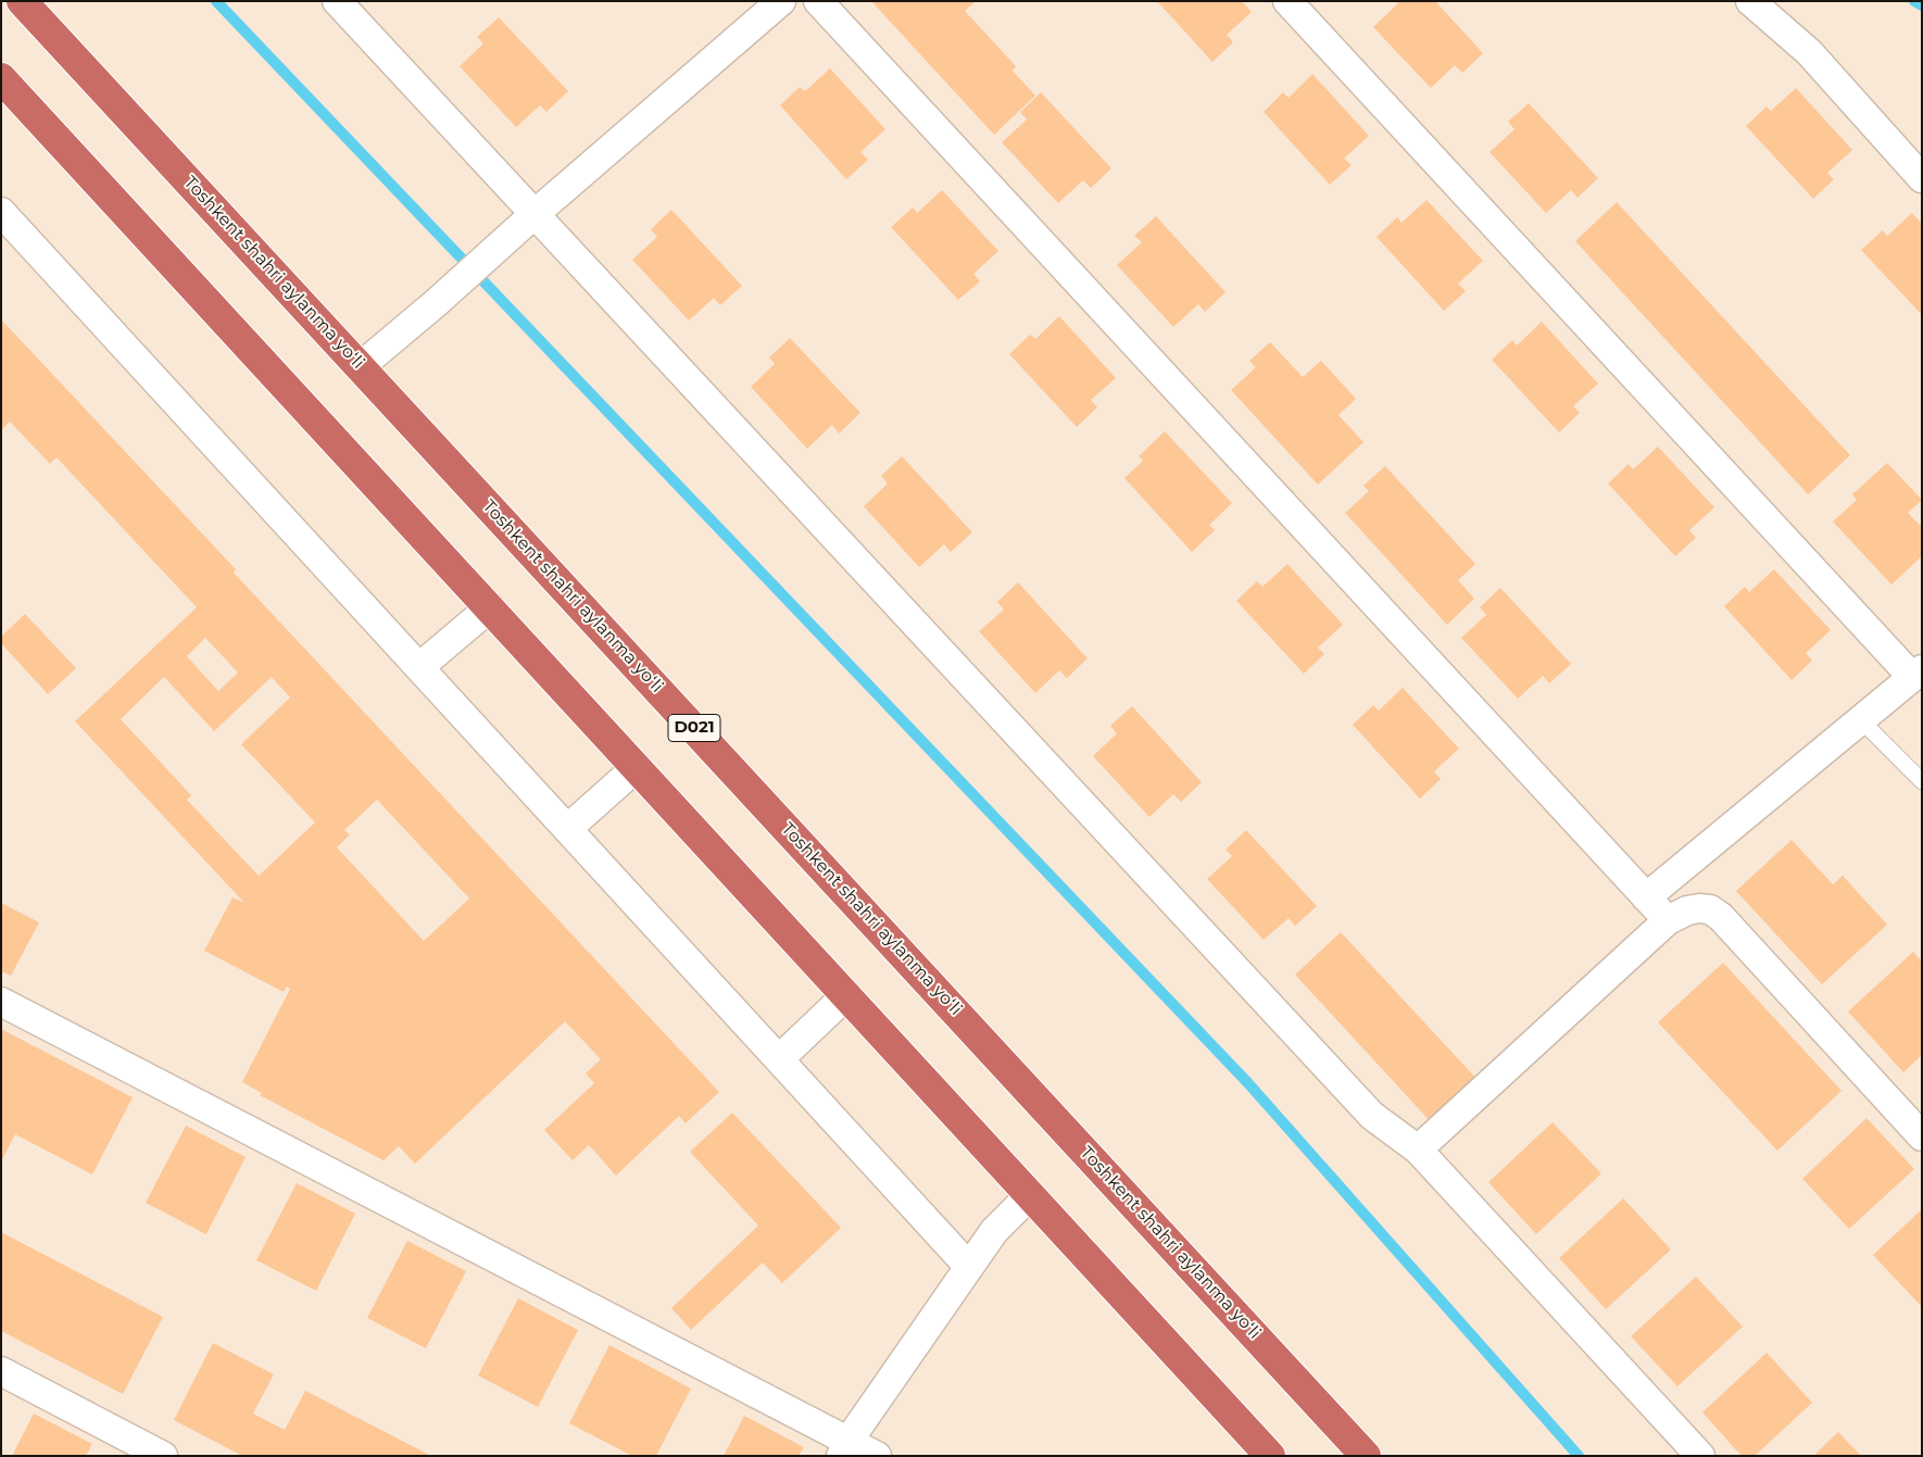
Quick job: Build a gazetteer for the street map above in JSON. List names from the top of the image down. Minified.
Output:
{"streets":{"highway":["Toshkent shahri aylanma yoʻli","D021"]}}
